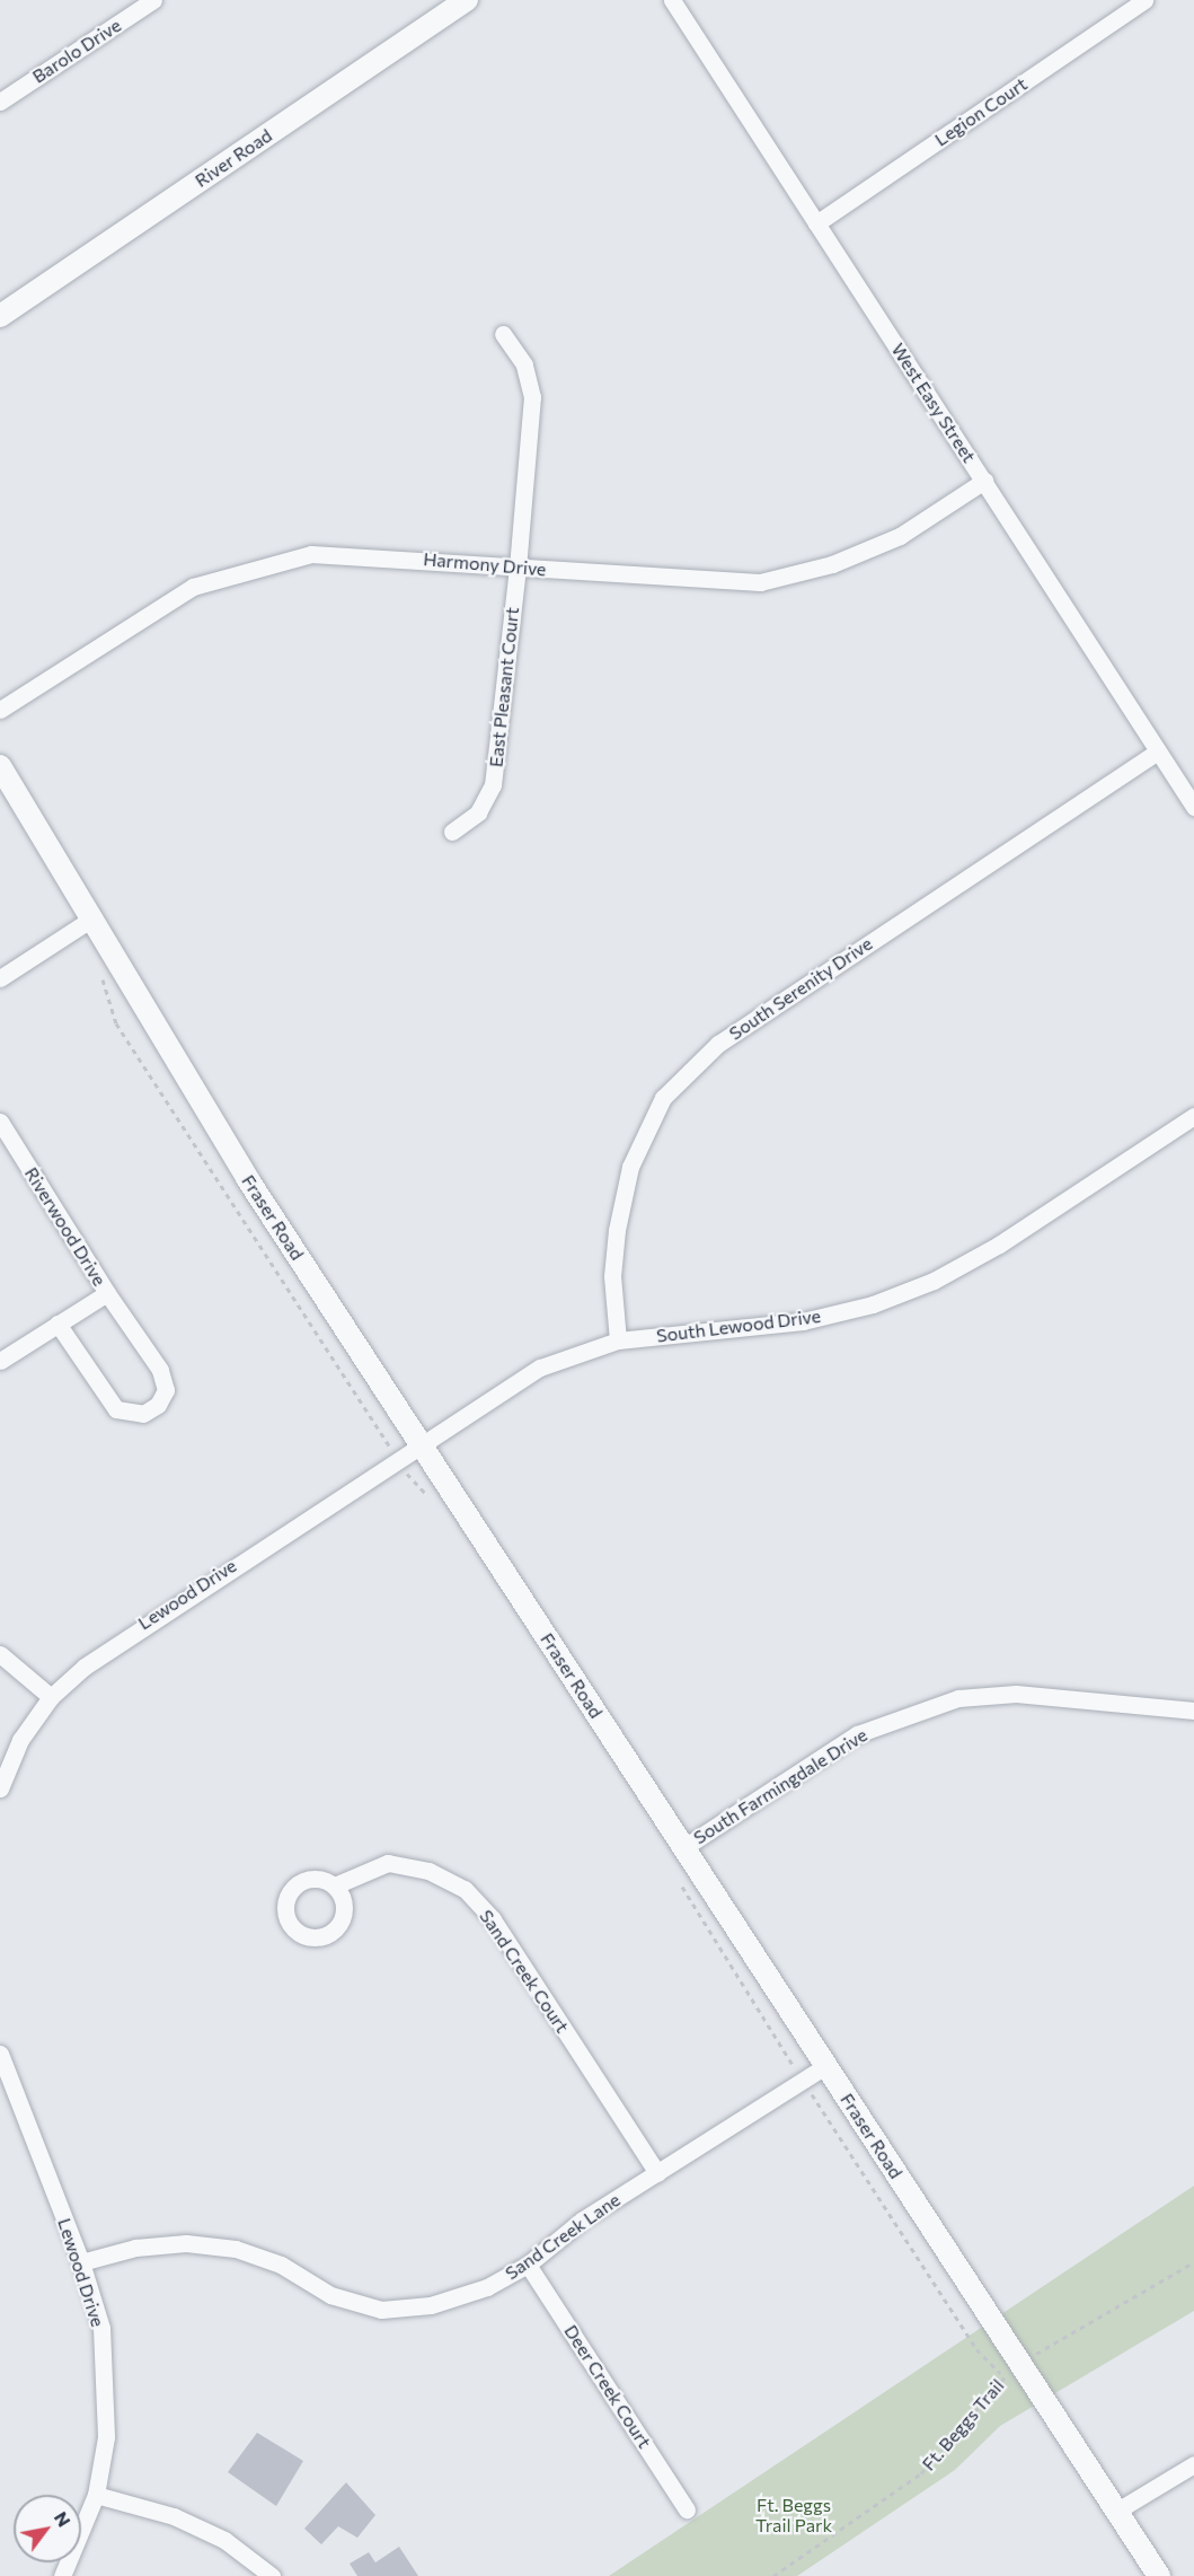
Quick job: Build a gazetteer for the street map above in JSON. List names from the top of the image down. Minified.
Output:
{"streets":{"street":["Barolo Drive","Legion Court","River Road","West Easy Street","Harmony Drive","East Pleasant Court","South Serenity Drive","Fraser Road","Riverwood Drive","South Lewood Drive","Lewood Drive","South Farmingdale Drive","Sand Creek Court","Sand Creek Lane","Deer Creek Court"],"path":["Ft. Beggs Trail"]},"crossings":[["Legion Court","West Easy Street"],["West Easy Street","Harmony Drive"],["West Easy Street","South Serenity Drive"],["Harmony Drive","East Pleasant Court"],["South Serenity Drive","South Lewood Drive"],["Fraser Road","South Lewood Drive"],["Fraser Road","Lewood Drive"],["Fraser Road","South Farmingdale Drive"],["Fraser Road","Sand Creek Lane"],["Fraser Road","Ft. Beggs Trail"],["South Lewood Drive","Lewood Drive"],["Lewood Drive","Sand Creek Lane"],["Sand Creek Court","Sand Creek Lane"],["Sand Creek Lane","Deer Creek Court"]],"parks":["Ft. Beggs Trail Park"],"north":"top right"}
